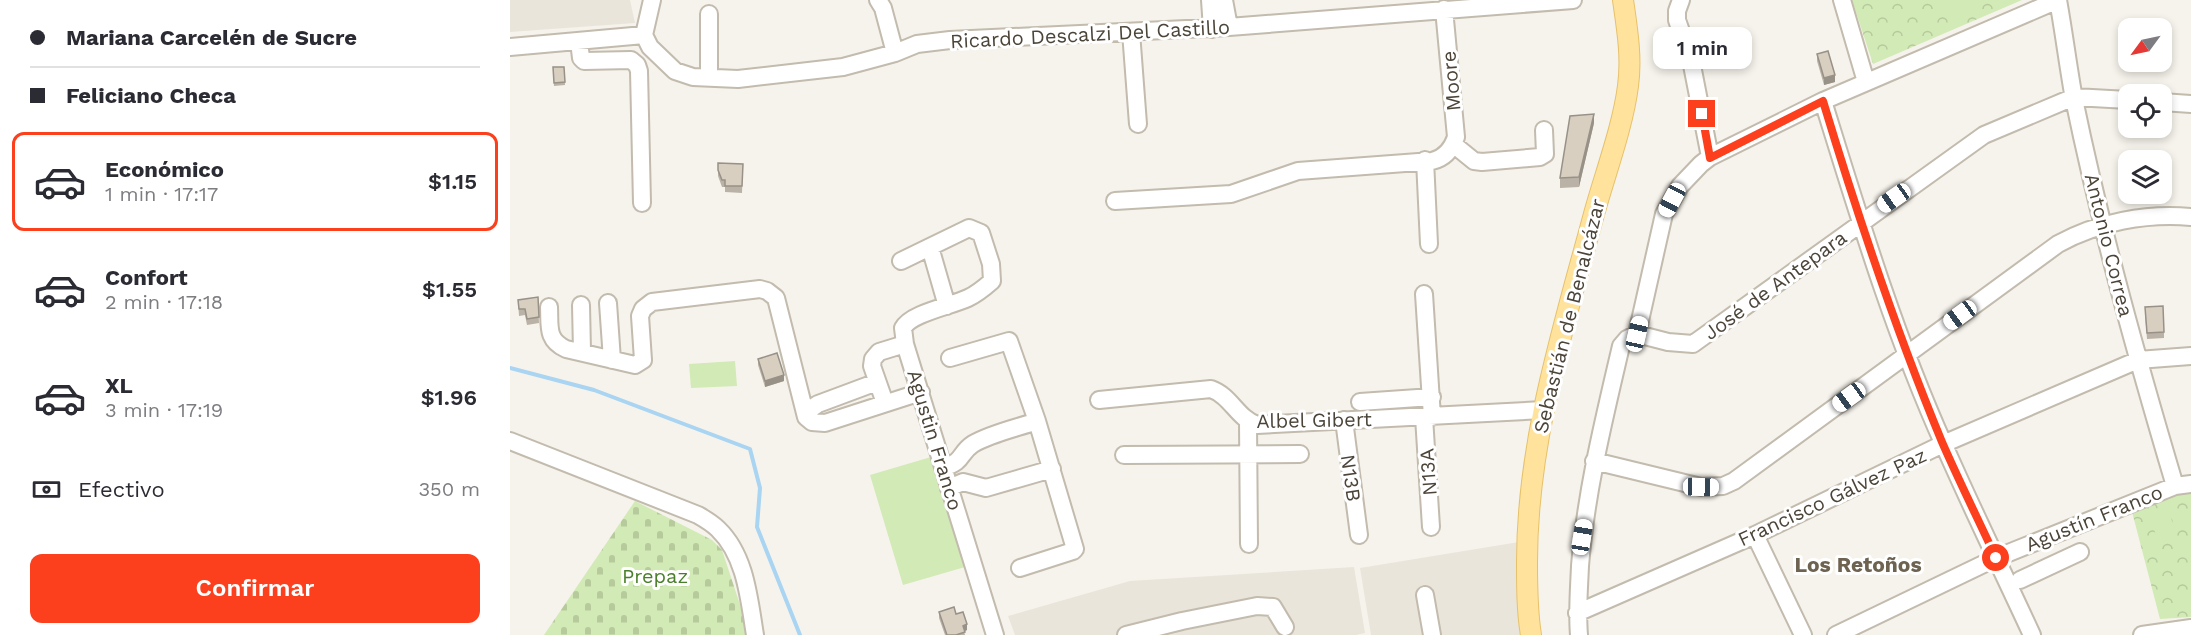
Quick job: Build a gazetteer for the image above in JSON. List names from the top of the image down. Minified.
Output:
{"streets":{"main road":["Sebastián de Benalcázar"],"street":["Ricardo Descalzi Del Castillo","Moore","Antonio Correa","José de Antepara","Albel Gibert","Agustin Franco","N13A","N13B","Francisco Gálvez Paz","Agustín Franco"]},"crossings":[["Ricardo Descalzi Del Castillo","Moore"],["Antonio Correa","José de Antepara"],["Antonio Correa","Francisco Gálvez Paz"],["Antonio Correa","Agustín Franco"],["Sebastián de Benalcázar","Albel Gibert"],["Albel Gibert","N13A"],["Albel Gibert","N13B"]],"districts":["Los Retoños"],"parks":["Prepaz"],"north":"bottom left","page":{"banner":["Mariana Carcelén de Sucre","Feliciano Checa"],"bubble":"1 min","list":[{"name":"Económico","note":"1 min · 17:17","value":"$1.15"},{"name":"Confort","note":"2 min · 17:18","value":"$1.55"},{"name":"XL","note":"3 min · 17:19","value":"$1.96"}],"pay":["Efectivo","350 m"],"buttons":"Confirmar"}}
